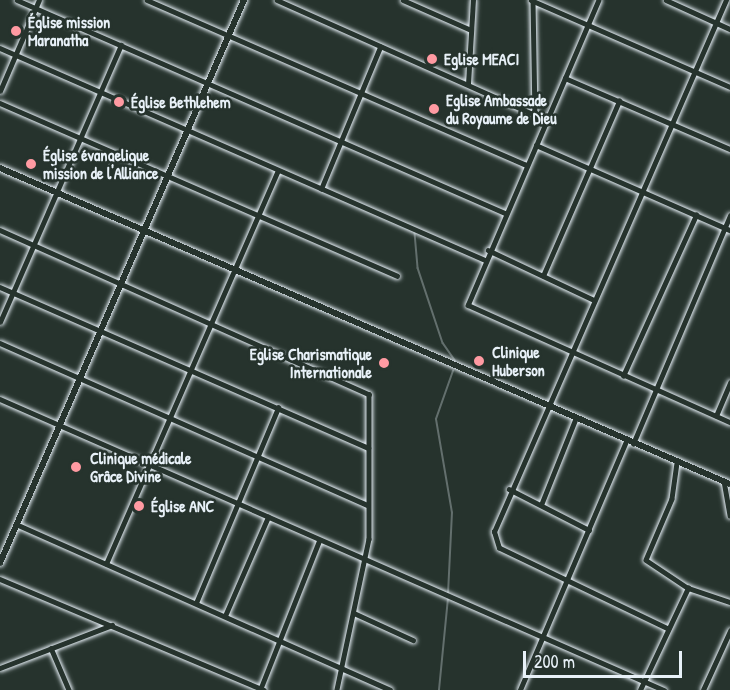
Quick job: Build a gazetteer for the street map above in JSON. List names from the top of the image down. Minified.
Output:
{"places":["Église mission Maranatha","Eglise MEACI","Église Bethlehem","Eglise Ambassade du Royaume de Dieu","Église évangelique mission de l'Alliance","Clinique Huberson","Eglise Charismatique Internationale","Clinique médicale Grâce Divine","Église ANC"],"scale_bar":"200 m"}
